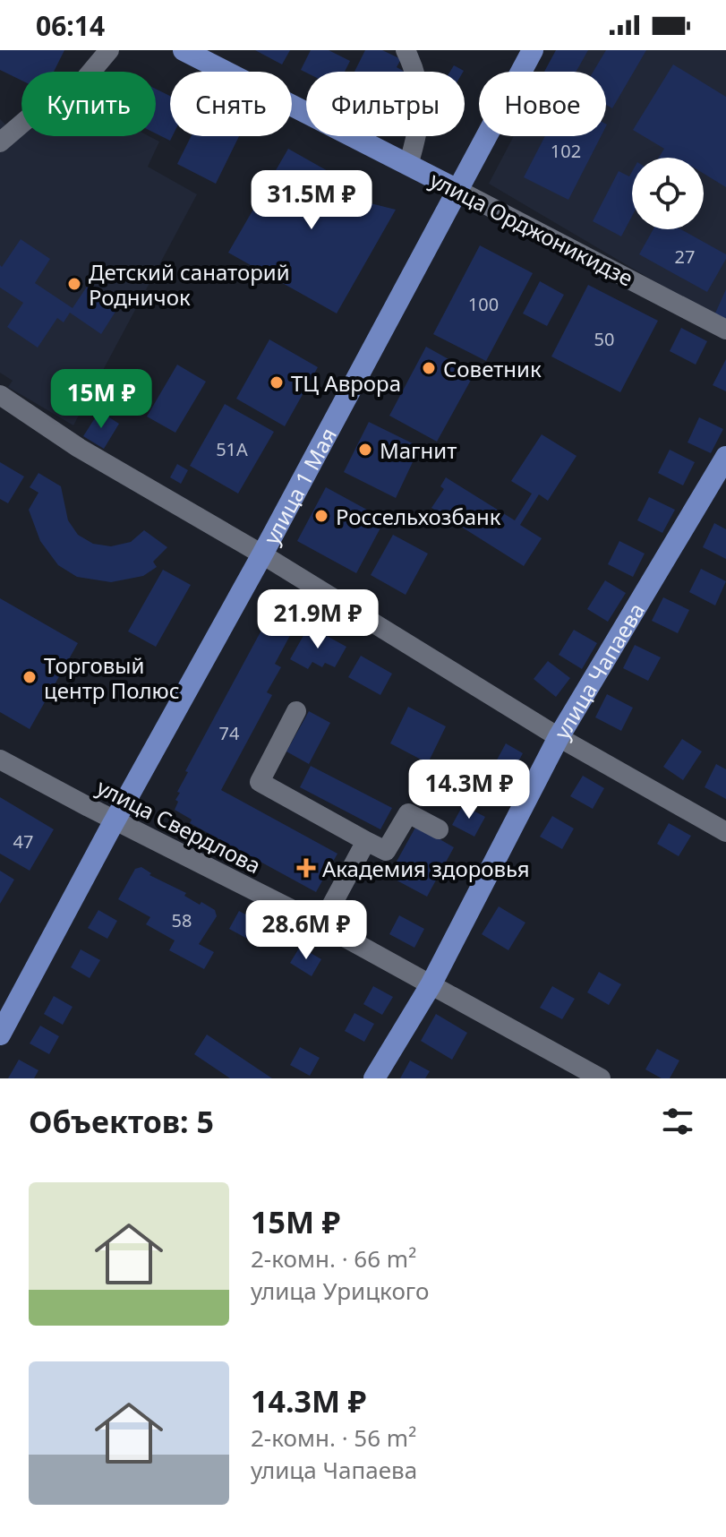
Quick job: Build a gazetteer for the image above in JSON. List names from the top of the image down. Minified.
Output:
{"streets":{"main road":["улица Орджоникидзе","улица 1 Мая","улица Чапаева"],"street":["улица Свердлова"]},"crossings":[["улица Орджоникидзе","улица 1 Мая"],["улица 1 Мая","улица Свердлова"],["улица Чапаева","улица Свердлова"]],"places":{"other":["Детский санаторий Родничок","Советник","ТЦ Аврора","Магнит","Россельхозбанк","Торговый центр Полюс"],"health":["Академия здоровья"]},"house_numbers":["102","27","100","50","51А","74","47","58"],"page":{"status":"06:14","chip":["Купить","Снять","Фильтры","Новое"],"price":["31.5M ₽","15M ₽","21.9M ₽","14.3M ₽","28.6M ₽"],"heading":"Объектов: 5","list":[{"name":"15M ₽","note":"2-комн. · 66 m² · улица Урицкого"},{"name":"14.3M ₽","note":"2-комн. · 56 m² · улица Чапаева"}]}}
